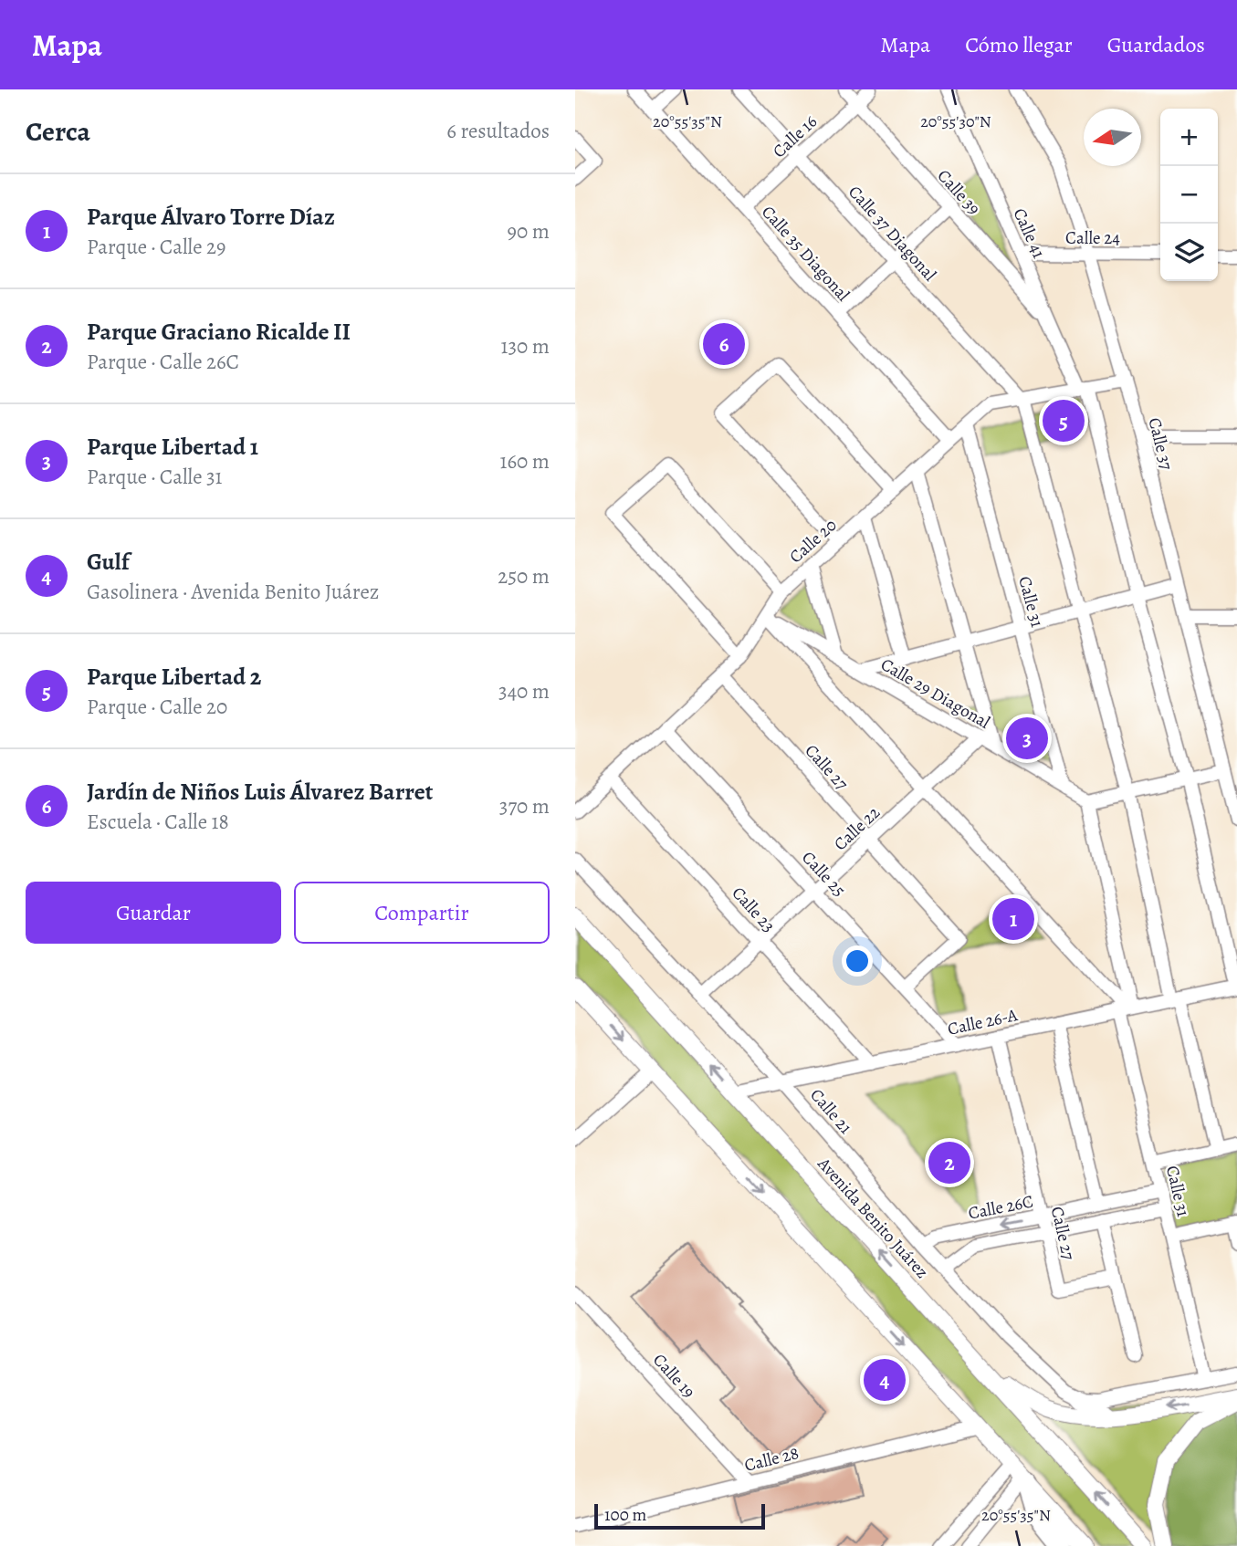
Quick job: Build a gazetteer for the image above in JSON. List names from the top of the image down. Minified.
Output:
{"streets":{"main road":["Avenida Benito Juárez"],"street":["Calle 16","Calle 39","Calle 37 Diagonal","Calle 41","Calle 24","Calle 35 Diagonal","Calle 37","Calle 20","Calle 31","Calle 29 Diagonal","Calle 27","Calle 22","Calle 25","Calle 23","Calle 26-A","Calle 21","Calle 26C","Calle 19","Calle 28"]},"crossings":[["Calle 16","Calle 39"],["Calle 16","Calle 37 Diagonal"],["Calle 16","Calle 35 Diagonal"],["Calle 39","Calle 41"],["Calle 37 Diagonal","Calle 20"],["Calle 41","Calle 24"],["Calle 41","Calle 20"],["Calle 41","Calle 26-A"],["Calle 24","Calle 37"],["Calle 35 Diagonal","Calle 20"],["Calle 37","Calle 20"],["Calle 20","Calle 31"],["Calle 20","Calle 29 Diagonal"],["Calle 20","Calle 27"],["Calle 20","Calle 25"],["Calle 20","Calle 23"],["Calle 31","Calle 29 Diagonal"],["Calle 31","Calle 26-A"],["Calle 31","Calle 26C"],["Calle 29 Diagonal","Calle 22"],["Calle 27","Calle 22"],["Calle 27","Calle 25"],["Calle 27","Calle 26-A"],["Calle 27","Calle 26C"],["Calle 22","Calle 25"],["Calle 22","Calle 23"],["Calle 22","Calle 21"],["Calle 25","Calle 26-A"],["Calle 23","Calle 26-A"],["Calle 26-A","Calle 21"],["Calle 26-A","Avenida Benito Juárez"],["Calle 21","Calle 26C"],["Calle 19","Calle 28"]],"scale_bar":"100 m","north":"left","page":{"header":"Mapa","nav":["Mapa","Cómo llegar","Guardados"],"heading":["Cerca","6 resultados"],"map_buttons":["+","−"],"list":[{"mark":"1","name":"Parque Álvaro Torre Díaz","note":"Parque · Calle 29","value":"90 m"},{"mark":"2","name":"Parque Graciano Ricalde II","note":"Parque · Calle 26C","value":"130 m"},{"mark":"3","name":"Parque Libertad 1","note":"Parque · Calle 31","value":"160 m"},{"mark":"4","name":"Gulf","note":"Gasolinera · Avenida Benito Juárez","value":"250 m"},{"mark":"5","name":"Parque Libertad 2","note":"Parque · Calle 20","value":"340 m"},{"mark":"6","name":"Jardín de Niños Luis Álvarez Barret","note":"Escuela · Calle 18","value":"370 m"}],"pins":["6","5","3","1","2","4"],"buttons":["Guardar","Compartir"],"scale":"100 m"},"coordinates":["20°55'35\"N","20°55'30\"N"]}
